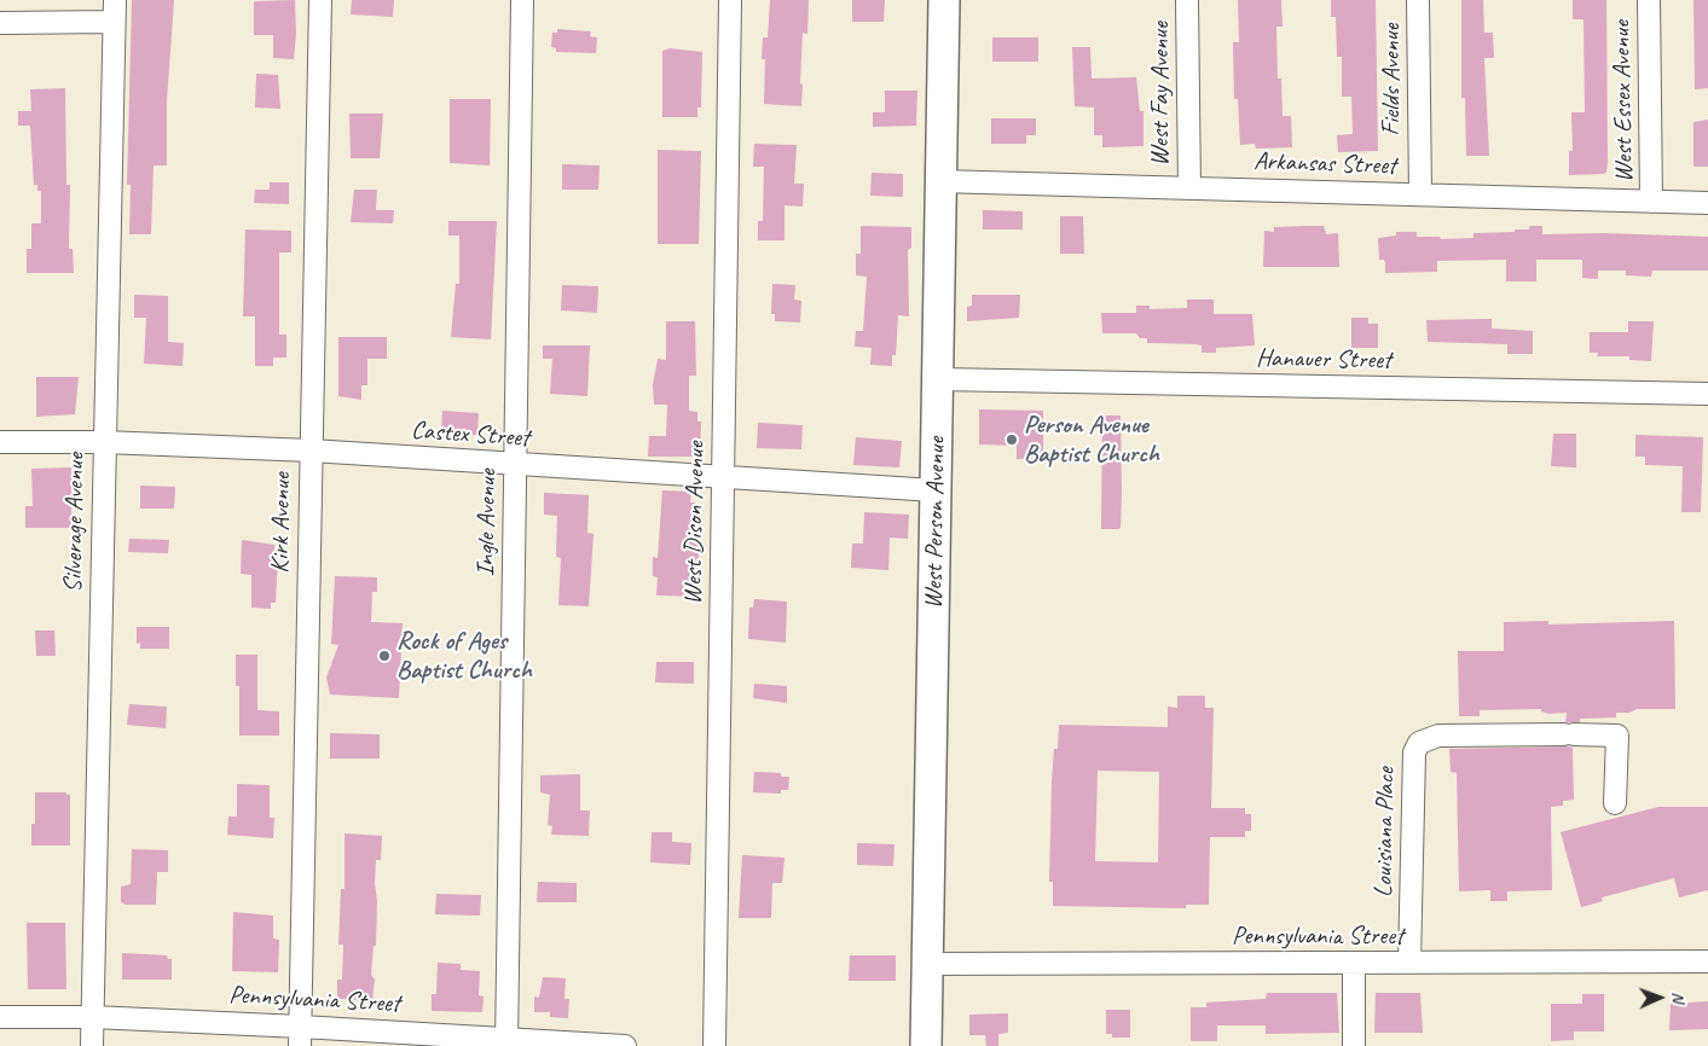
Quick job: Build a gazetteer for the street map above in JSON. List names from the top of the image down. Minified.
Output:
{"streets":{"street":["Fields Avenue","West Fay Avenue","West Essex Avenue","Arkansas Street","Hanauer Street","Castex Street","Silverage Avenue","Kirk Avenue","Ingle Avenue","West Dison Avenue","West Person Avenue","Louisiana Place","Pennsylvania Street"]},"crossings":[["Fields Avenue","Arkansas Street"],["West Fay Avenue","Arkansas Street"],["West Essex Avenue","Arkansas Street"],["Arkansas Street","West Person Avenue"],["Hanauer Street","West Person Avenue"],["Castex Street","Silverage Avenue"],["Castex Street","Kirk Avenue"],["Castex Street","Ingle Avenue"],["Castex Street","West Dison Avenue"],["Castex Street","West Person Avenue"],["Silverage Avenue","Pennsylvania Street"],["Kirk Avenue","Pennsylvania Street"],["Ingle Avenue","Pennsylvania Street"],["West Person Avenue","Pennsylvania Street"],["Louisiana Place","Pennsylvania Street"]],"places":["Person Avenue Baptist Church","Rock of Ages Baptist Church"],"north":"right"}
